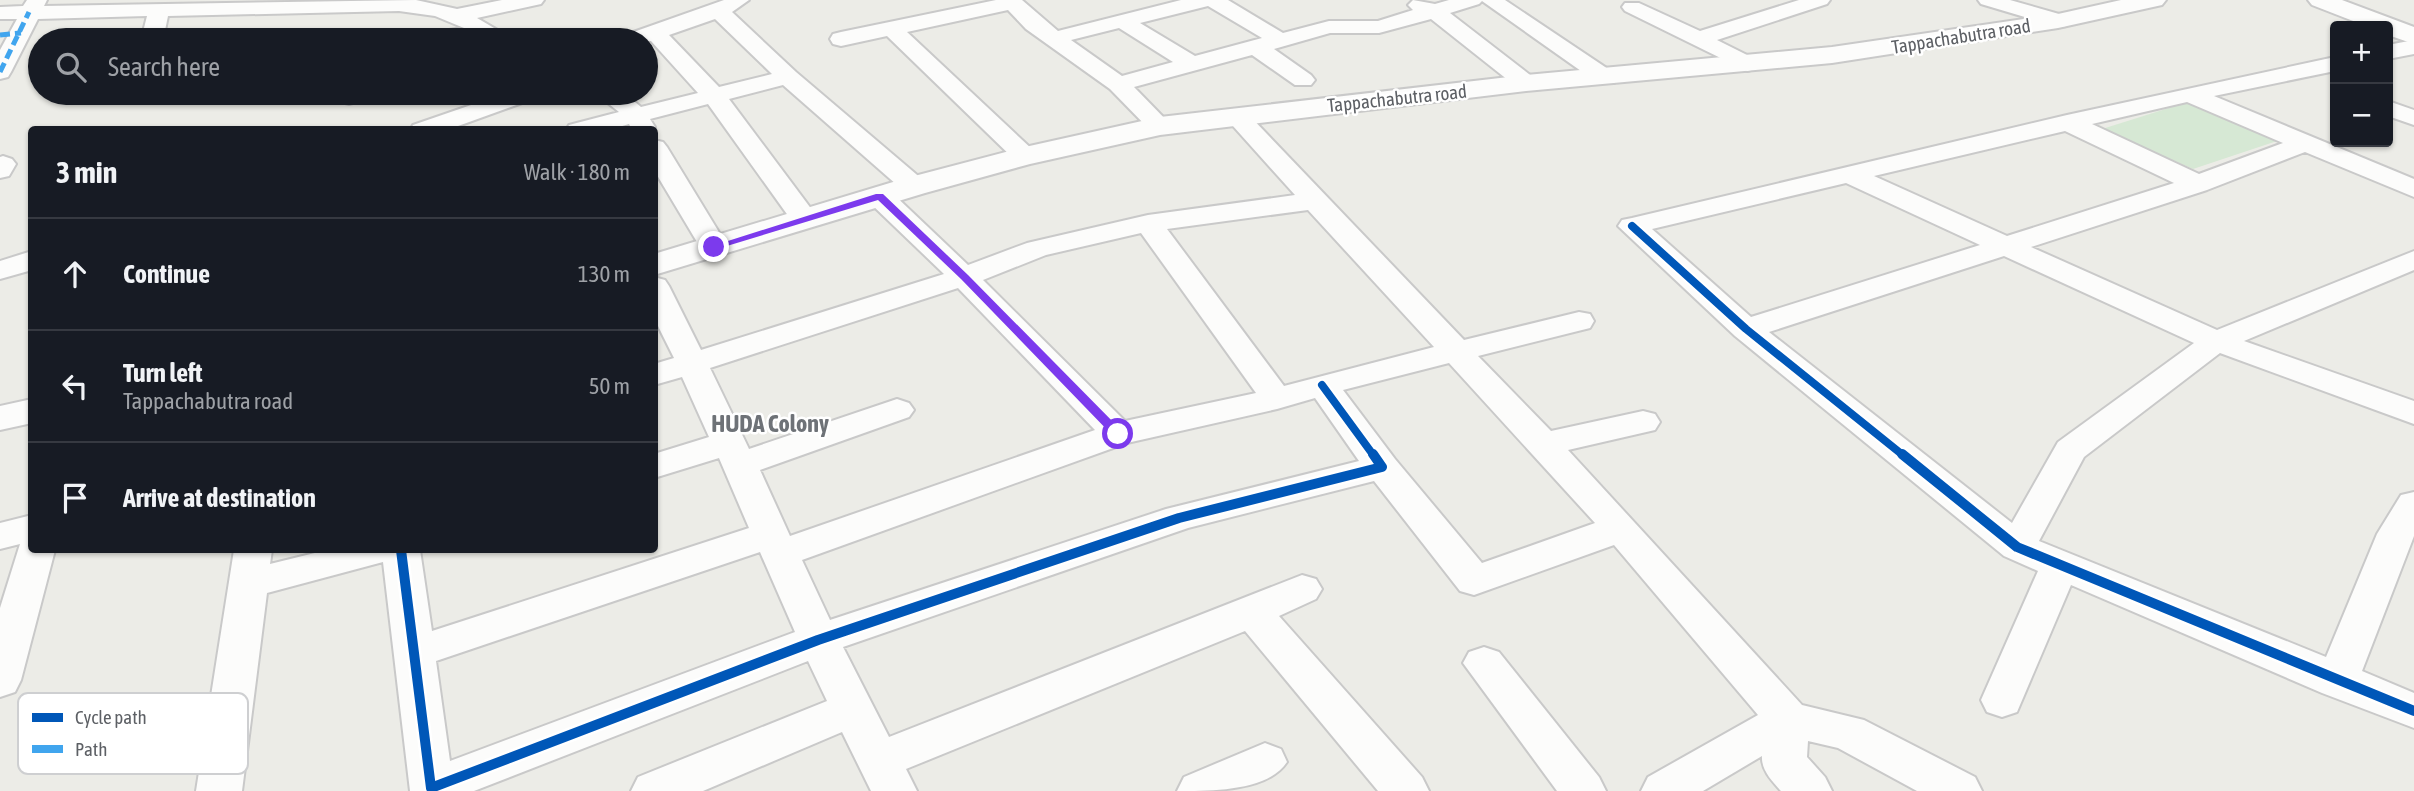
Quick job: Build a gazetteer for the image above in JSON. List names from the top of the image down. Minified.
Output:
{"streets":{"main road":["Tappachabutra road"]},"districts":["HUDA Colony"],"legend":["Cycle path","Path"],"page":{"map_buttons":["+","−"],"search":"Search here","heading":["3 min","Walk · 180 m"],"list":[["Continue","130 m"],["Turn left","Tappachabutra road","50 m"],"Arrive at destination"]}}
